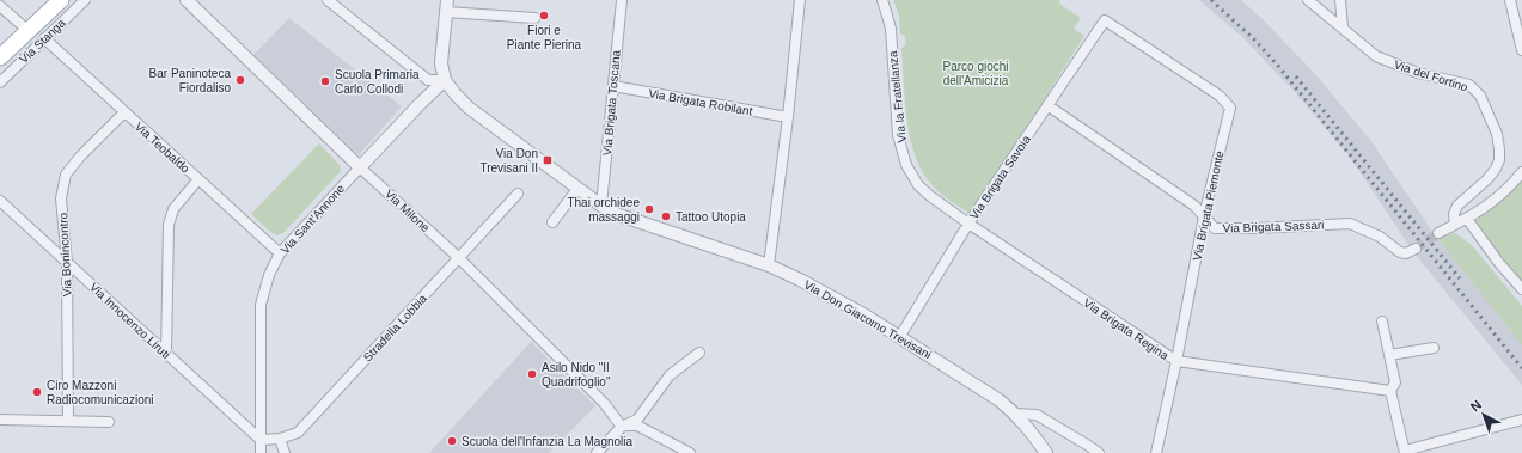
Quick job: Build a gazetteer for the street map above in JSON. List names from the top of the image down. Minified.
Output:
{"streets":{"main road":["Via Stanga"],"street":["Via del Fortino","Via la Fratellanza","Via Brigata Robilant","Via Brigata Toscana","Via Teobaldo","Via Brigata Savoia","Via Brigata Piemonte","Via Milone","Via Sant'Annone","Via Brigata Sassari","Via Bonincontro","Via Don Giacomo Trevisani","Via Innocenzo Liruti","Stradella Lobbia","Via Brigata Regina"]},"crossings":[["Via Stanga","Via Teobaldo"],["Via la Fratellanza","Via Brigata Savoia"],["Via la Fratellanza","Via Brigata Regina"],["Via Brigata Robilant","Via Brigata Toscana"],["Via Brigata Toscana","Via Don Giacomo Trevisani"],["Via Teobaldo","Via Sant'Annone"],["Via Teobaldo","Via Bonincontro"],["Via Brigata Savoia","Via Brigata Piemonte"],["Via Brigata Savoia","Via Brigata Sassari"],["Via Brigata Savoia","Via Don Giacomo Trevisani"],["Via Brigata Savoia","Via Brigata Regina"],["Via Brigata Piemonte","Via Brigata Sassari"],["Via Brigata Piemonte","Via Brigata Regina"],["Via Milone","Via Sant'Annone"],["Via Milone","Stradella Lobbia"],["Via Sant'Annone","Via Don Giacomo Trevisani"],["Via Sant'Annone","Via Innocenzo Liruti"],["Via Sant'Annone","Stradella Lobbia"],["Via Bonincontro","Via Innocenzo Liruti"],["Via Innocenzo Liruti","Stradella Lobbia"]],"parks":["Parco giochi dell'Amicizia"],"places":{"other":["Fiori e Piante Pierina","Bar Paninoteca Fiordaliso","Scuola Primaria Carlo Collodi","Thai orchidee massaggi","Tattoo Utopia","Asilo Nido \"Il Quadrifoglio\"","Ciro Mazzoni Radiocomunicazioni","Scuola dell'Infanzia La Magnolia"],"transit":["Via Don Trevisani II"]},"north":"top left"}
